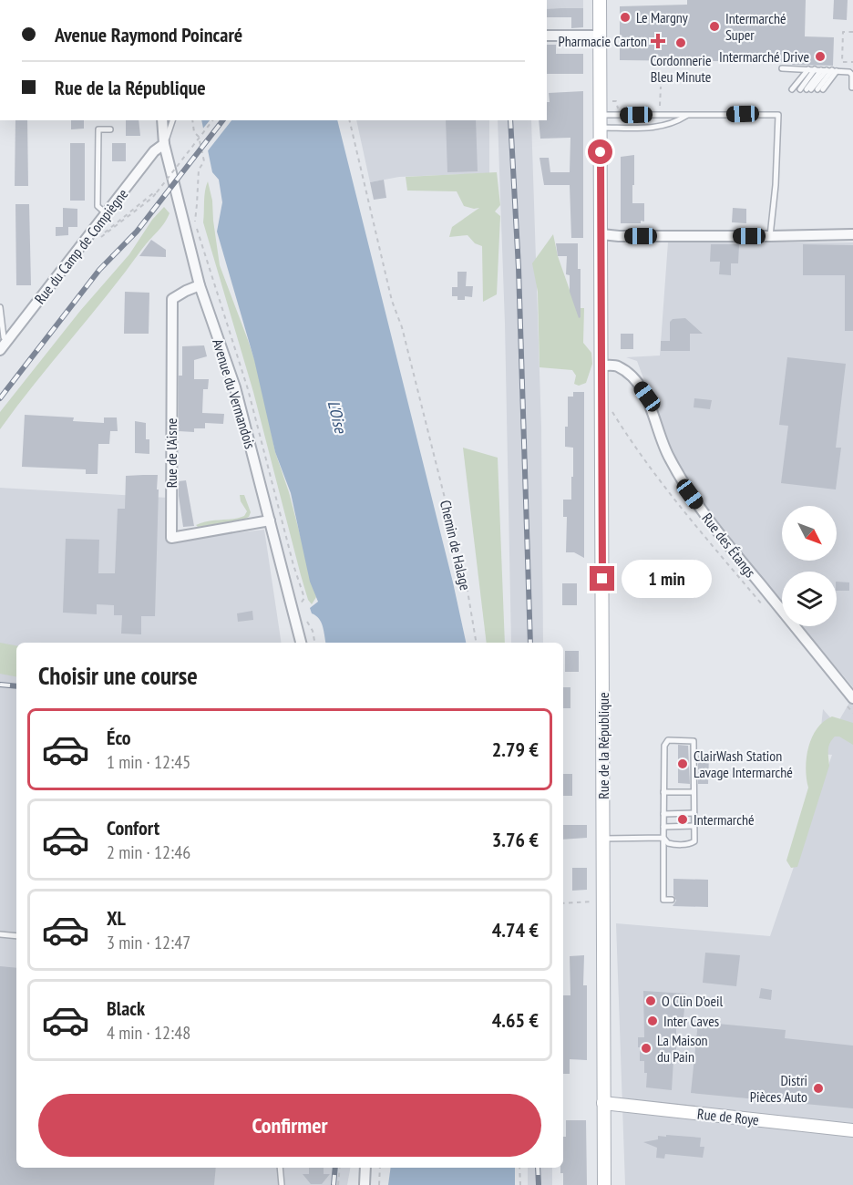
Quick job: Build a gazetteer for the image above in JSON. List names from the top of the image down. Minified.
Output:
{"streets":{"main road":["Rue de la République","Rue de Roye"],"street":["Rue du Camp de Compiègne","Avenue du Vermandois","Rue de l'Aisne","Rue des Étangs"],"path":["Chemin de Halage"]},"crossings":[["Rue du Camp de Compiègne","Avenue du Vermandois"],["Avenue du Vermandois","Rue de l'Aisne"],["Rue des Étangs","Rue de la République"],["Rue de la République","Rue de Roye"]],"water":["L'Oise"],"places":{"other":["Le Margny","Intermarché Super","Cordonnerie Bleu Minute","Intermarché Drive","ClairWash Station Lavage Intermarché","Intermarché","O Clin D'oeil","Inter Caves","La Maison du Pain","Distri Pièces Auto"],"health":["Pharmacie Carton"]},"north":"bottom right","page":{"banner":["Avenue Raymond Poincaré","Rue de la République"],"bubble":"1 min","heading":"Choisir une course","list":[{"name":"Éco","note":"1 min · 12:45","value":"2.79 €"},{"name":"Confort","note":"2 min · 12:46","value":"3.76 €"},{"name":"XL","note":"3 min · 12:47","value":"4.74 €"},{"name":"Black","note":"4 min · 12:48","value":"4.65 €"}],"buttons":"Confirmer"}}
